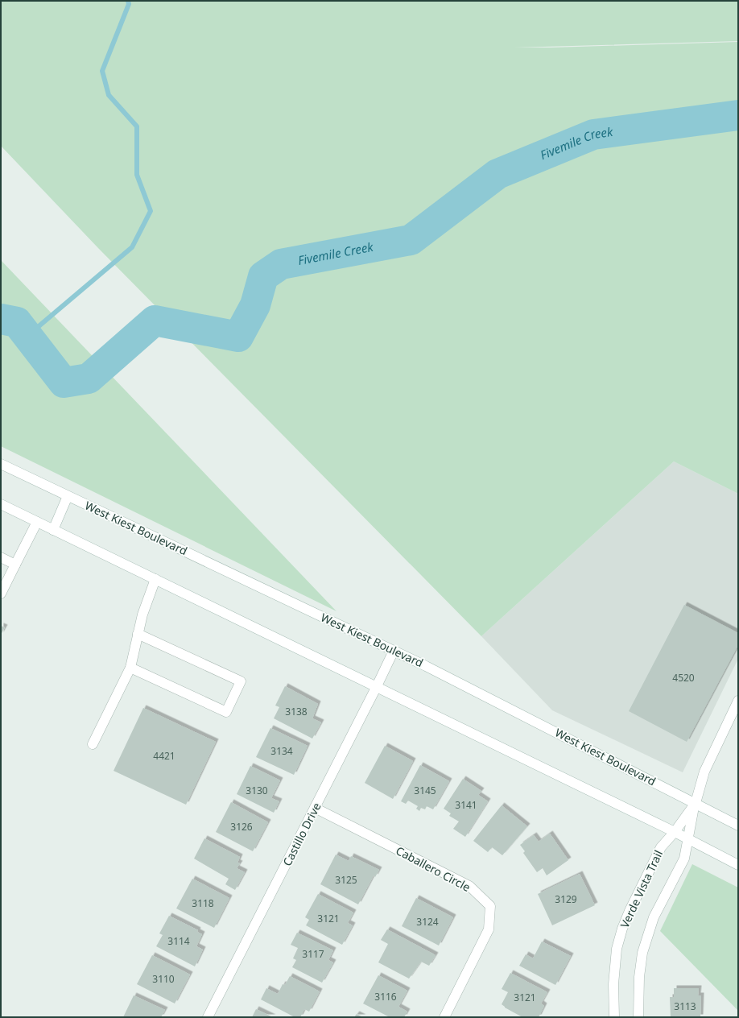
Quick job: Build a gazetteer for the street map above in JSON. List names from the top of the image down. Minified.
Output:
{"streets":{"main road":["West Kiest Boulevard","Castillo Drive","Caballero Circle","Verde Vista Trail"]},"crossings":[["West Kiest Boulevard","Castillo Drive"],["West Kiest Boulevard","Verde Vista Trail"],["Castillo Drive","Caballero Circle"]],"water":["Fivemile Creek"],"house_numbers":["4520","3138","3134","4421","3130","3145","3141","3126","3125","3129","3118","3121","3124","3114","3117","3110","3116","3121","3113"]}
